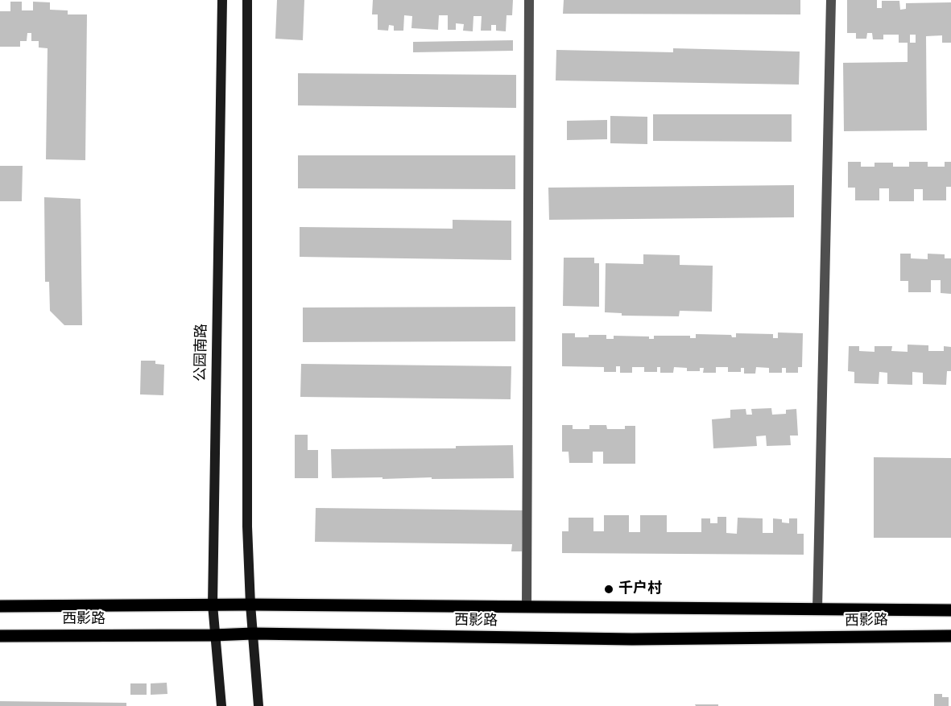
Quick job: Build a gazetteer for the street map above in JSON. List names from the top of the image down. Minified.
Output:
{"streets":{"main road":["公园南路","西影路"]},"crossings":[["公园南路","西影路"]],"places":["千户村"]}
